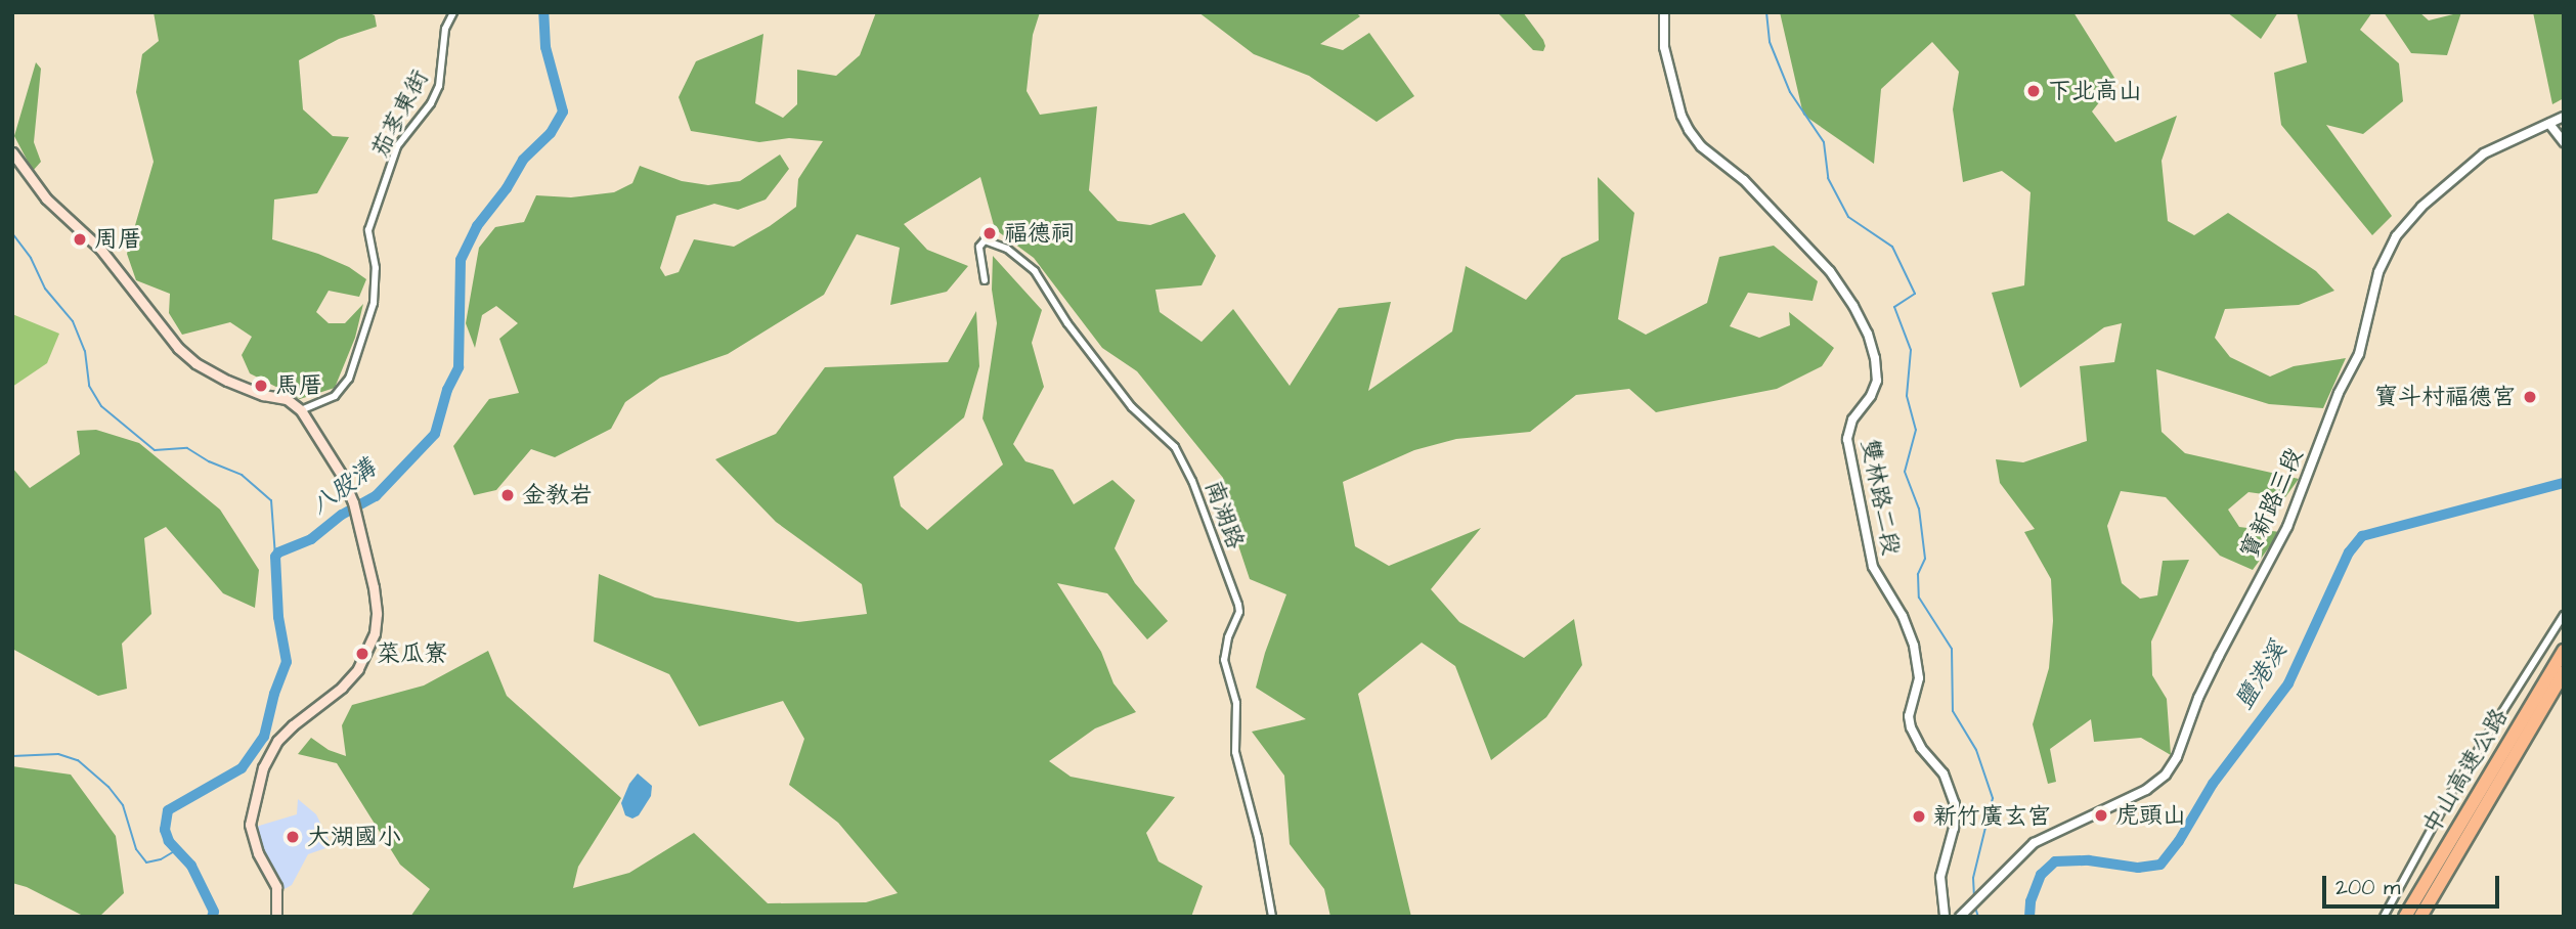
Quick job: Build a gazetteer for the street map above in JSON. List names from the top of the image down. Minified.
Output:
{"streets":{"highway":["中山高速公路"],"street":["茄苳東街","雙林路二段","寶新路三段","南湖路"]},"water":["八股溝","鹽港溪"],"places":["下北高山","福德祠","周厝","馬厝","寶斗村福德宮","金教岩","菜瓜寮","虎頭山","新竹廣玄宮","大湖國小"],"scale_bar":"200 m"}
